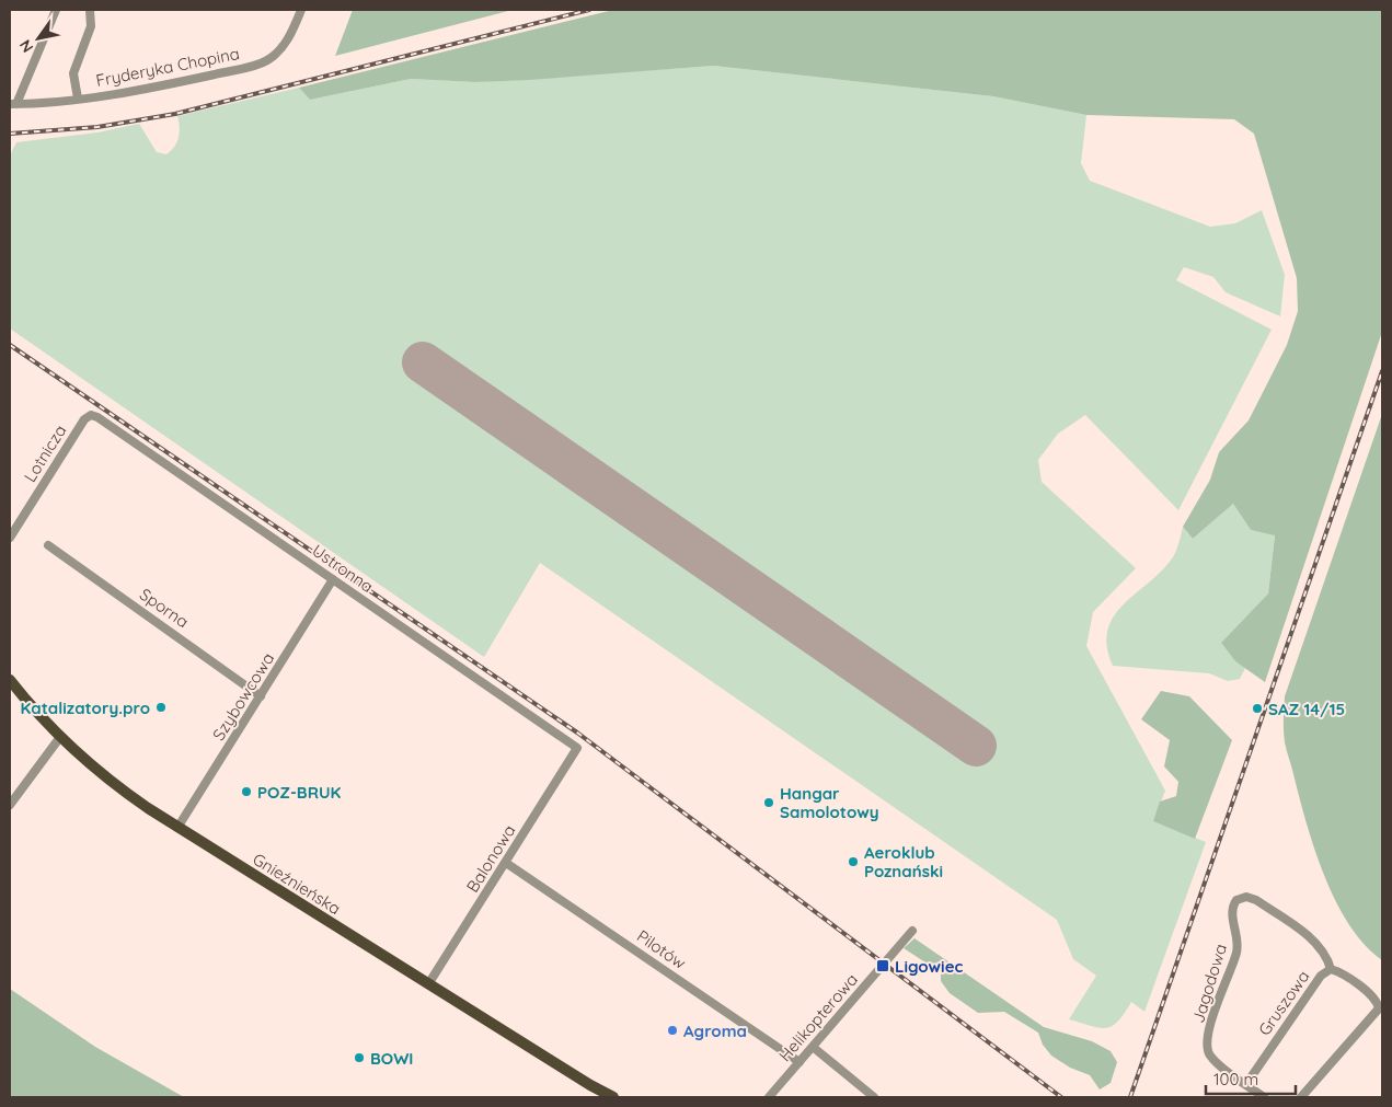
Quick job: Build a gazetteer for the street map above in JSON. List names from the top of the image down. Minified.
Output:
{"streets":{"main road":["Gnieźnieńska"],"street":["Fryderyka Chopina","Lotnicza","Ustronna","Sporna","Szybowcowa","Balonowa","Pilotów","Jagodowa","Gruszowa","Helikopterowa"]},"crossings":[["Lotnicza","Ustronna"],["Ustronna","Szybowcowa"],["Ustronna","Balonowa"],["Sporna","Szybowcowa"],["Szybowcowa","Gnieźnieńska"],["Balonowa","Gnieźnieńska"],["Balonowa","Pilotów"],["Pilotów","Helikopterowa"],["Jagodowa","Gruszowa"]],"places":{"other":["Katalizatory.pro","SAZ 14/15","POZ-BRUK","Hangar Samolotowy","Aeroklub Poznański","Agroma","BOWI"],"transit":["Ligowiec"]},"scale_bar":"100 m","north":"bottom left"}
